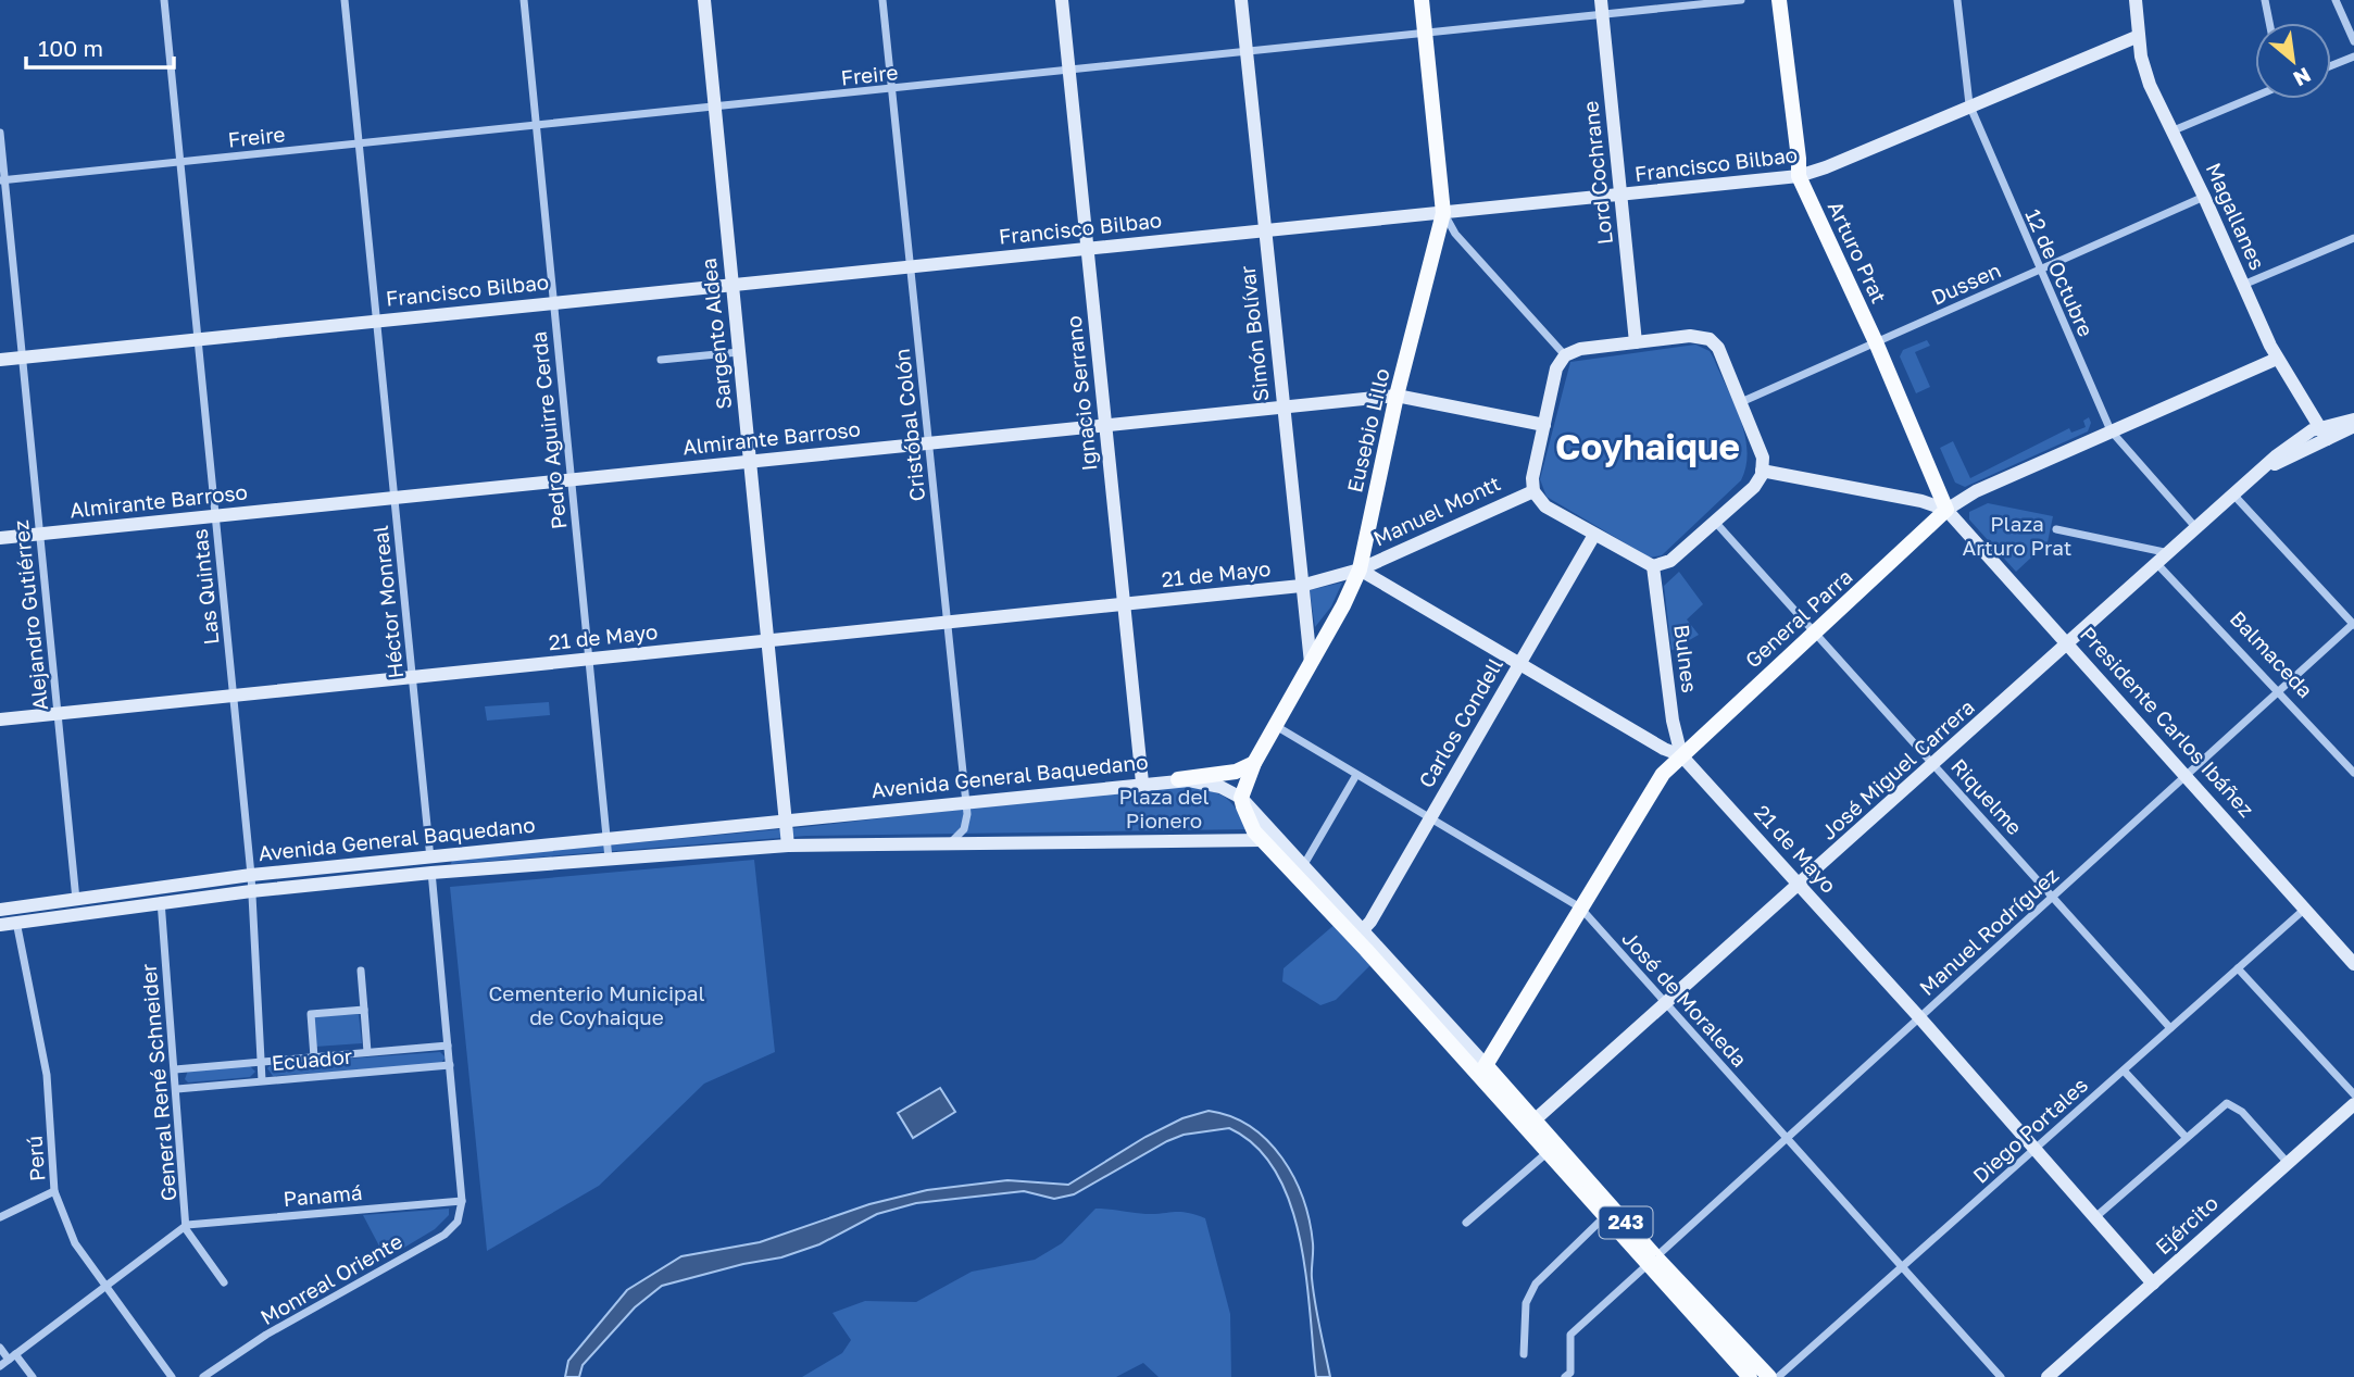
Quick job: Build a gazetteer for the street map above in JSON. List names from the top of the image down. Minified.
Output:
{"streets":{"main road":["Arturo Prat","Eusebio Lillo","General Parra","Avenida General Baquedano","243"],"street":["Freire","Francisco Bilbao","Lord Cochrane","Magallanes","12 de Octubre","Dussen","Sargento Aldea","Simón Bolívar","Ignacio Serrano","Cristóbal Colón","Pedro Aguirre Cerda","Almirante Barroso","Manuel Montt","21 de Mayo","Las Quintas","Héctor Monreal","Alejandro Gutiérrez","Balmaceda","Bulnes","Presidente Carlos Ibáñez","Carlos Condell","José Miguel Carrera","Riquelme","Manuel Rodríguez","José de Moraleda","Ecuador","General René Schneider","Diego Portales","Perú","Panamá","Ejército","Monreal Oriente"]},"crossings":[["Freire","Lord Cochrane"],["Freire","Sargento Aldea"],["Freire","Simón Bolívar"],["Freire","Ignacio Serrano"],["Freire","Cristóbal Colón"],["Freire","Pedro Aguirre Cerda"],["Freire","Eusebio Lillo"],["Freire","Las Quintas"],["Freire","Héctor Monreal"],["Freire","Alejandro Gutiérrez"],["Francisco Bilbao","Lord Cochrane"],["Francisco Bilbao","Magallanes"],["Francisco Bilbao","Arturo Prat"],["Francisco Bilbao","12 de Octubre"],["Francisco Bilbao","Sargento Aldea"],["Francisco Bilbao","Simón Bolívar"],["Francisco Bilbao","Ignacio Serrano"],["Francisco Bilbao","Cristóbal Colón"],["Francisco Bilbao","Pedro Aguirre Cerda"],["Francisco Bilbao","Eusebio Lillo"],["Francisco Bilbao","Las Quintas"],["Francisco Bilbao","Héctor Monreal"],["Francisco Bilbao","Alejandro Gutiérrez"],["Lord Cochrane","Dussen"],["Lord Cochrane","Almirante Barroso"],["Lord Cochrane","Manuel Montt"],["Lord Cochrane","Bulnes"],["Lord Cochrane","Carlos Condell"],["Lord Cochrane","Riquelme"],["Magallanes","Dussen"],["Magallanes","General Parra"],["Magallanes","José Miguel Carrera"],["Arturo Prat","Dussen"],["Arturo Prat","General Parra"],["Arturo Prat","Presidente Carlos Ibáñez"],["12 de Octubre","Dussen"],["12 de Octubre","General Parra"],["12 de Octubre","José Miguel Carrera"],["Dussen","Almirante Barroso"],["Dussen","Manuel Montt"],["Dussen","Bulnes"],["Dussen","Carlos Condell"],["Dussen","Riquelme"],["Sargento Aldea","Almirante Barroso"],["Sargento Aldea","21 de Mayo"],["Sargento Aldea","Avenida General Baquedano"],["Simón Bolívar","Eusebio Lillo"],["Simón Bolívar","Almirante Barroso"],["Simón Bolívar","21 de Mayo"],["Ignacio Serrano","Almirante Barroso"],["Ignacio Serrano","21 de Mayo"],["Ignacio Serrano","Avenida General Baquedano"],["Cristóbal Colón","Almirante Barroso"],["Cristóbal Colón","21 de Mayo"],["Cristóbal Colón","Avenida General Baquedano"],["Pedro Aguirre Cerda","Almirante Barroso"],["Pedro Aguirre Cerda","21 de Mayo"],["Pedro Aguirre Cerda","Avenida General Baquedano"],["Eusebio Lillo","Almirante Barroso"],["Eusebio Lillo","Manuel Montt"],["Eusebio Lillo","21 de Mayo"],["Eusebio Lillo","Avenida General Baquedano"],["Eusebio Lillo","José de Moraleda"],["Almirante Barroso","Manuel Montt"],["Almirante Barroso","Las Quintas"],["Almirante Barroso","Héctor Monreal"],["Almirante Barroso","Alejandro Gutiérrez"],["Almirante Barroso","Bulnes"],["Almirante Barroso","Carlos Condell"],["Almirante Barroso","Riquelme"],["Manuel Montt","21 de Mayo"],["Manuel Montt","Bulnes"],["Manuel Montt","Carlos Condell"],["Manuel Montt","Riquelme"],["21 de Mayo","Las Quintas"],["21 de Mayo","Héctor Monreal"],["21 de Mayo","Alejandro Gutiérrez"],["21 de Mayo","General Parra"],["21 de Mayo","Bulnes"],["21 de Mayo","Carlos Condell"],["21 de Mayo","José Miguel Carrera"],["21 de Mayo","Manuel Rodríguez"],["21 de Mayo","Diego Portales"],["21 de Mayo","Ejército"],["Las Quintas","Avenida General Baquedano"],["Las Quintas","Ecuador"],["Héctor Monreal","Avenida General Baquedano"],["Héctor Monreal","Ecuador"],["Héctor Monreal","Panamá"],["Héctor Monreal","Monreal Oriente"],["Alejandro Gutiérrez","Avenida General Baquedano"],["General Parra","Bulnes"],["General Parra","Presidente Carlos Ibáñez"],["General Parra","Avenida General Baquedano"],["General Parra","Riquelme"],["General Parra","José de Moraleda"],["Balmaceda","José Miguel Carrera"],["Balmaceda","Manuel Rodríguez"],["Bulnes","Carlos Condell"],["Bulnes","Riquelme"],["Presidente Carlos Ibáñez","José Miguel Carrera"],["Presidente Carlos Ibáñez","Manuel Rodríguez"],["Presidente Carlos Ibáñez","Diego Portales"],["Carlos Condell","Avenida General Baquedano"],["Carlos Condell","Riquelme"],["Carlos Condell","José de Moraleda"],["José Miguel Carrera","Avenida General Baquedano"],["José Miguel Carrera","Riquelme"],["José Miguel Carrera","José de Moraleda"],["Avenida General Baquedano","Manuel Rodríguez"],["Avenida General Baquedano","General René Schneider"],["Avenida General Baquedano","Perú"],["Riquelme","Manuel Rodríguez"],["Riquelme","Diego Portales"],["Manuel Rodríguez","José de Moraleda"],["José de Moraleda","Diego Portales"],["Ecuador","General René Schneider"],["General René Schneider","Perú"],["General René Schneider","Panamá"],["Panamá","Monreal Oriente"]],"districts":["Coyhaique"],"parks":["Plaza Arturo Prat","Plaza del Pionero","Cementerio Municipal de Coyhaique"],"scale_bar":"100 m","north":"bottom right"}
